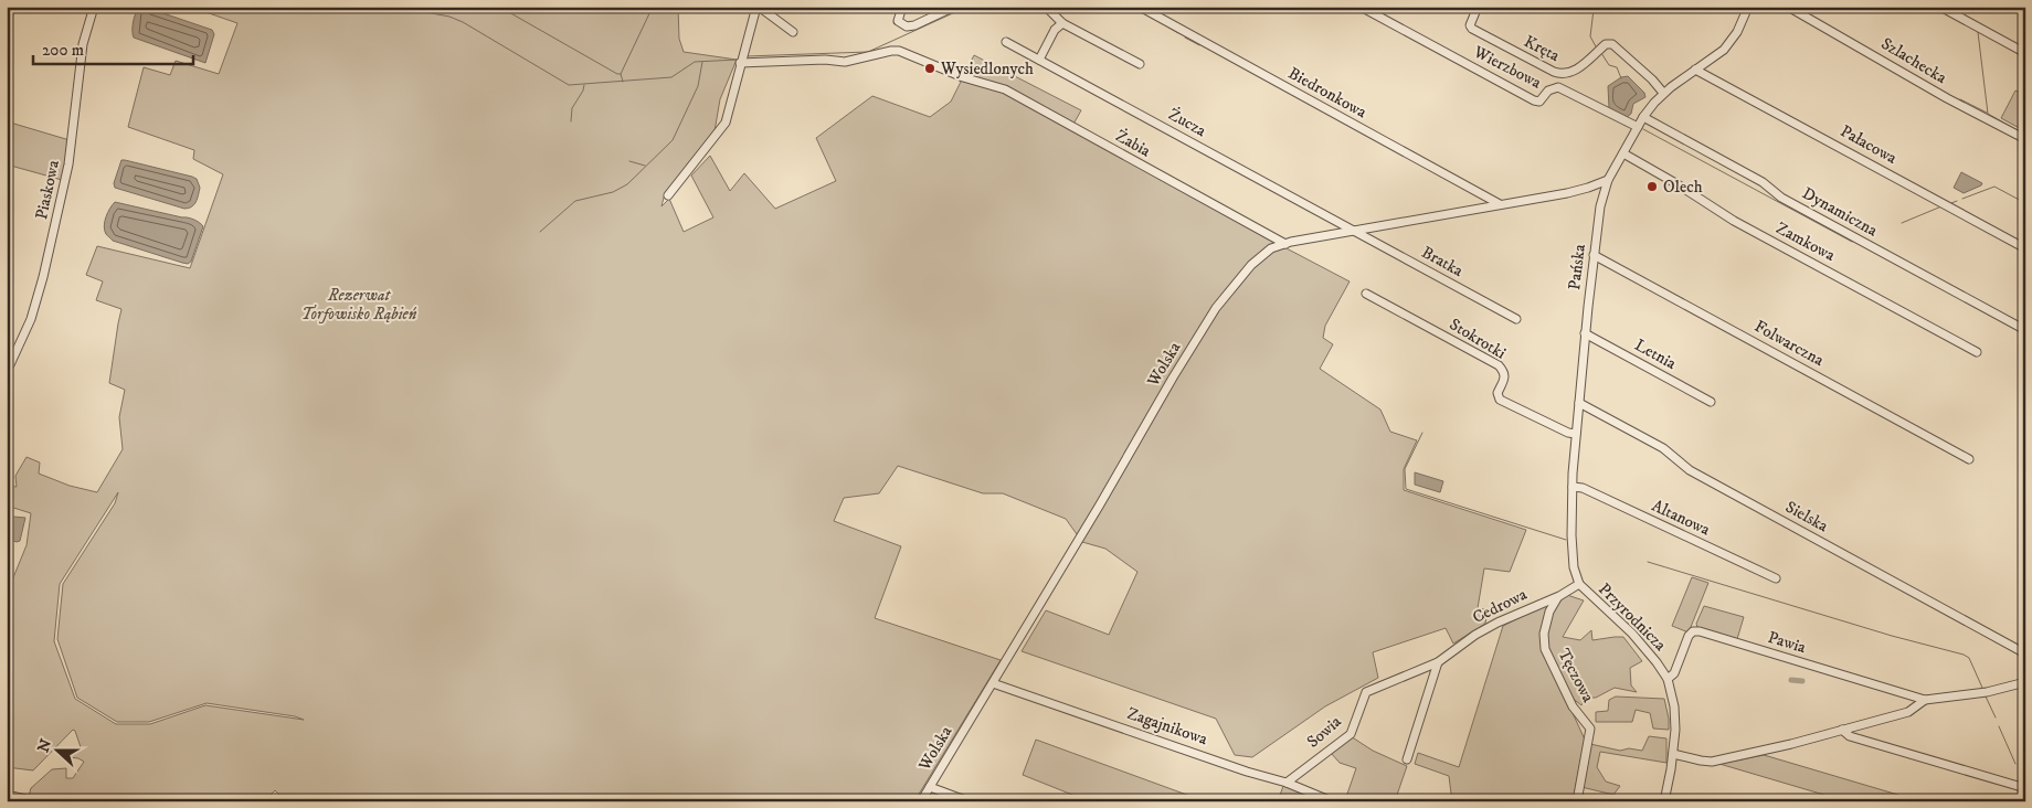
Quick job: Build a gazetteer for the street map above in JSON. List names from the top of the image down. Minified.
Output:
{"streets":{"street":["Kręta","Szlachecka","Wierzbowa","Biedronkowa","Żucza","Żabia","Pałacowa","Piaskowa","Dynamiczna","Zamkowa","Bratka","Pańska","Stokrotki","Folwarczna","Letnia","Wolska","Sielska","Altanowa","Cedrowa","Przyrodnicza","Pawia","Tęczowa","Zagajnikowa","Sowia"]},"crossings":[["Kręta","Pańska"],["Wierzbowa","Pańska"],["Biedronkowa","Wolska"],["Żucza","Bratka"],["Żucza","Wolska"],["Żabia","Wolska"],["Pałacowa","Pańska"],["Dynamiczna","Pańska"],["Zamkowa","Pańska"],["Bratka","Wolska"],["Pańska","Stokrotki"],["Pańska","Folwarczna"],["Pańska","Letnia"],["Pańska","Wolska"],["Pańska","Sielska"],["Pańska","Altanowa"],["Pańska","Cedrowa"],["Pańska","Przyrodnicza"],["Wolska","Zagajnikowa"],["Cedrowa","Przyrodnicza"],["Cedrowa","Tęczowa"],["Cedrowa","Sowia"],["Przyrodnicza","Pawia"],["Zagajnikowa","Sowia"]],"parks":["Rezerwat Torfowisko Rąbień"],"places":["Wysiedlonych","Olech"],"scale_bar":"200 m","north":"left"}
